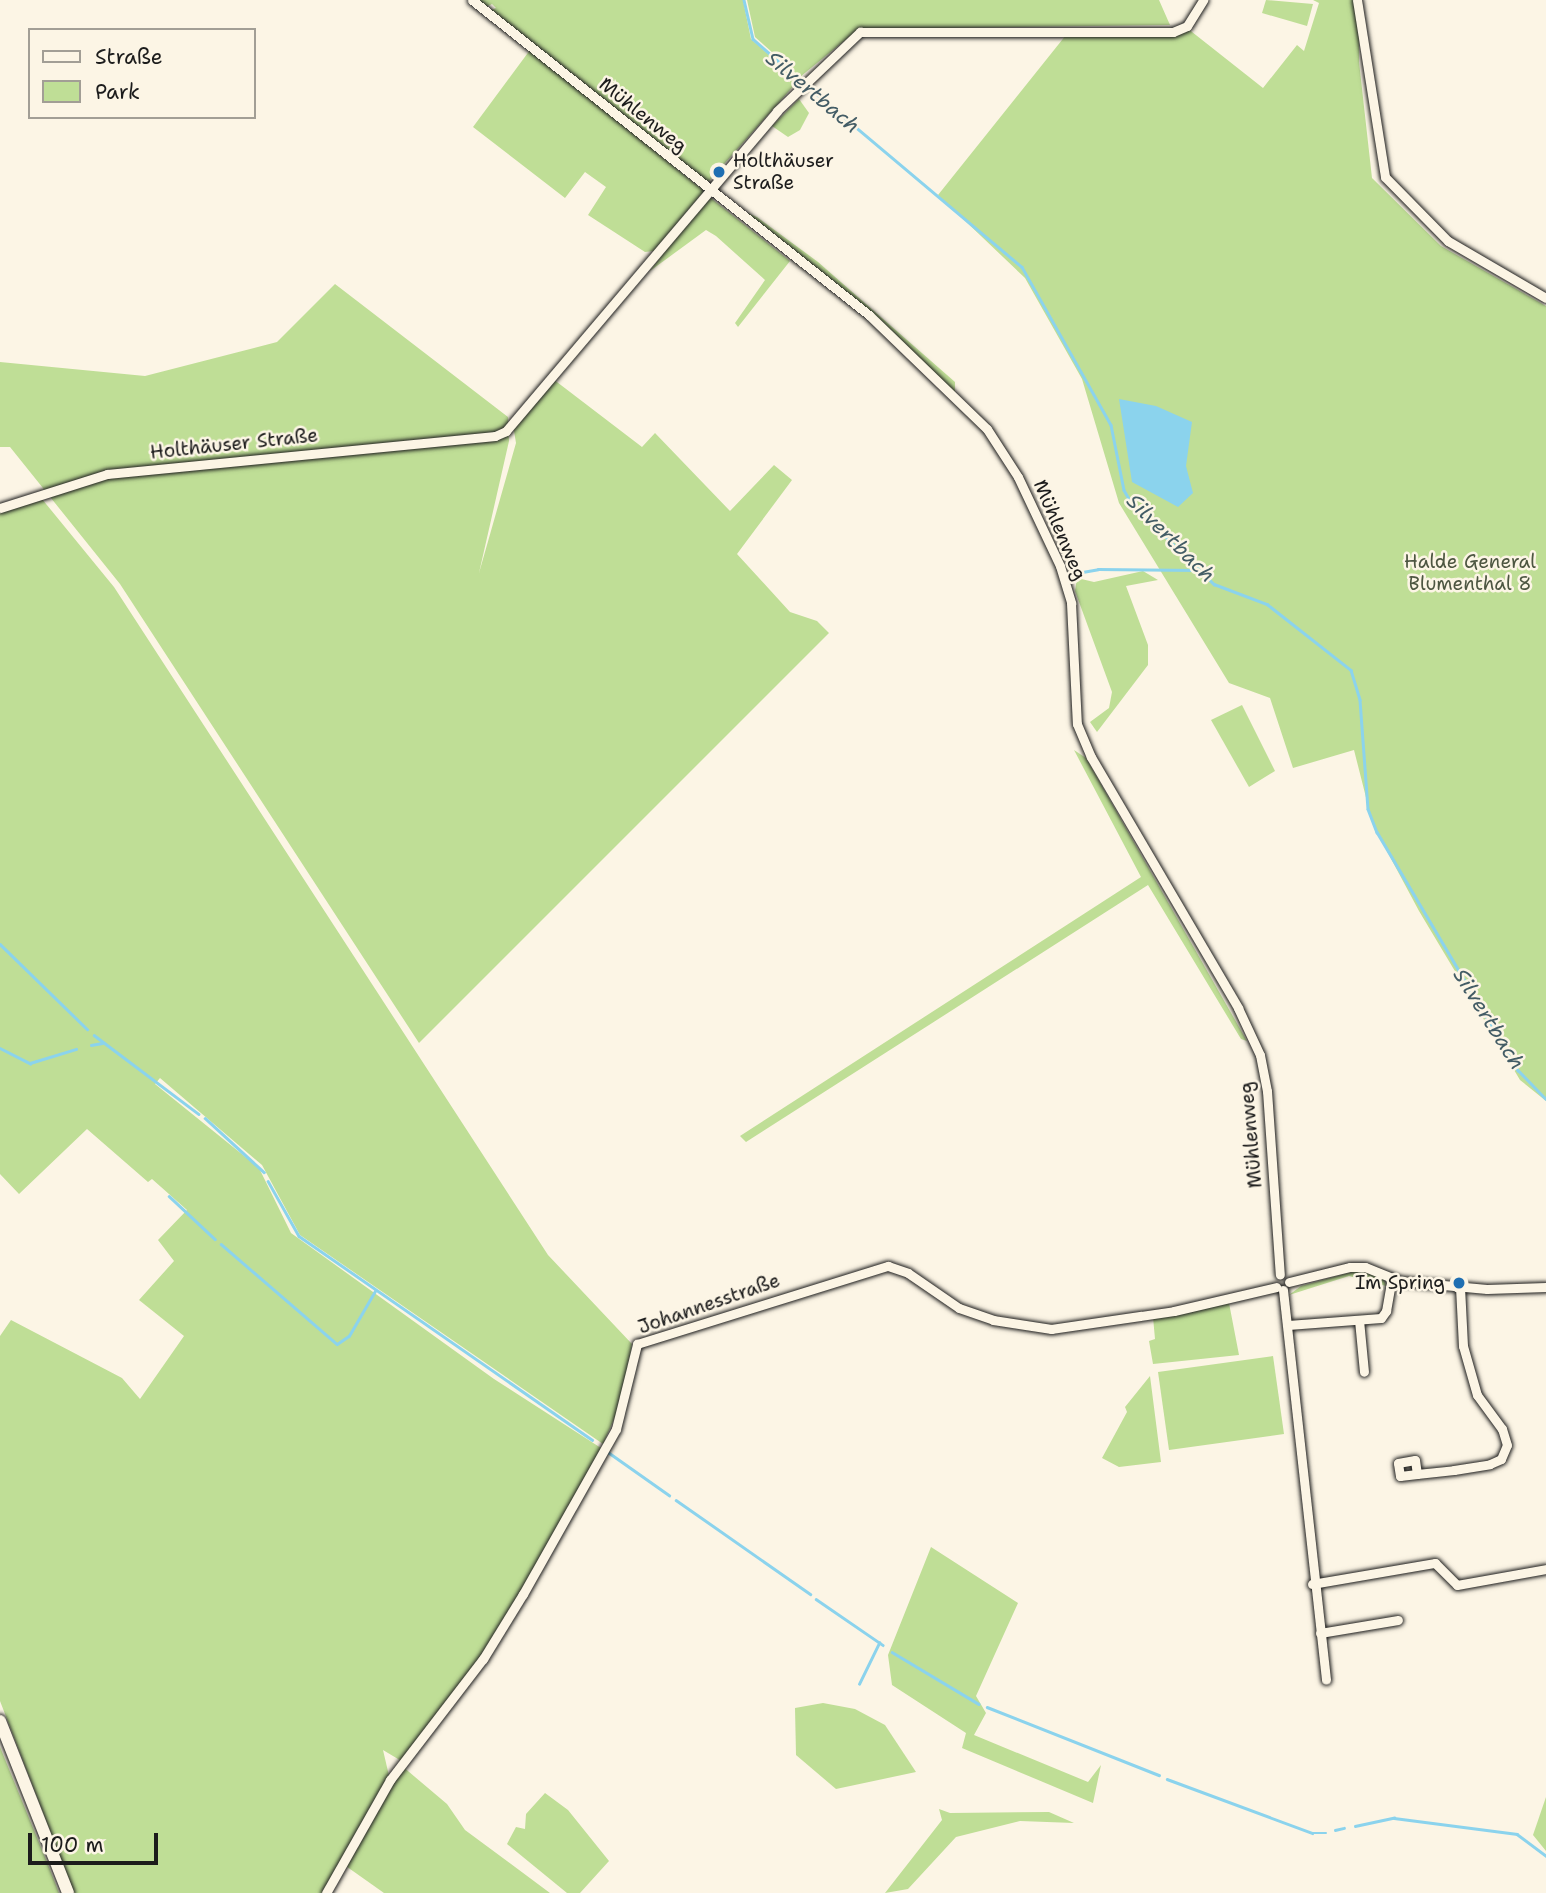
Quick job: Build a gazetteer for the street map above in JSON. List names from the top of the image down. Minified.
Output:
{"streets":{"street":["Mühlenweg","Holthäuser Straße","Johannesstraße"]},"crossings":[["Mühlenweg","Holthäuser Straße"],["Mühlenweg","Johannesstraße"]],"water":["Silvertbach"],"parks":["Halde General Blumenthal 8"],"places":["Holthäuser Straße","Im Spring"],"legend":["Straße","Park"],"scale_bar":"100 m"}
